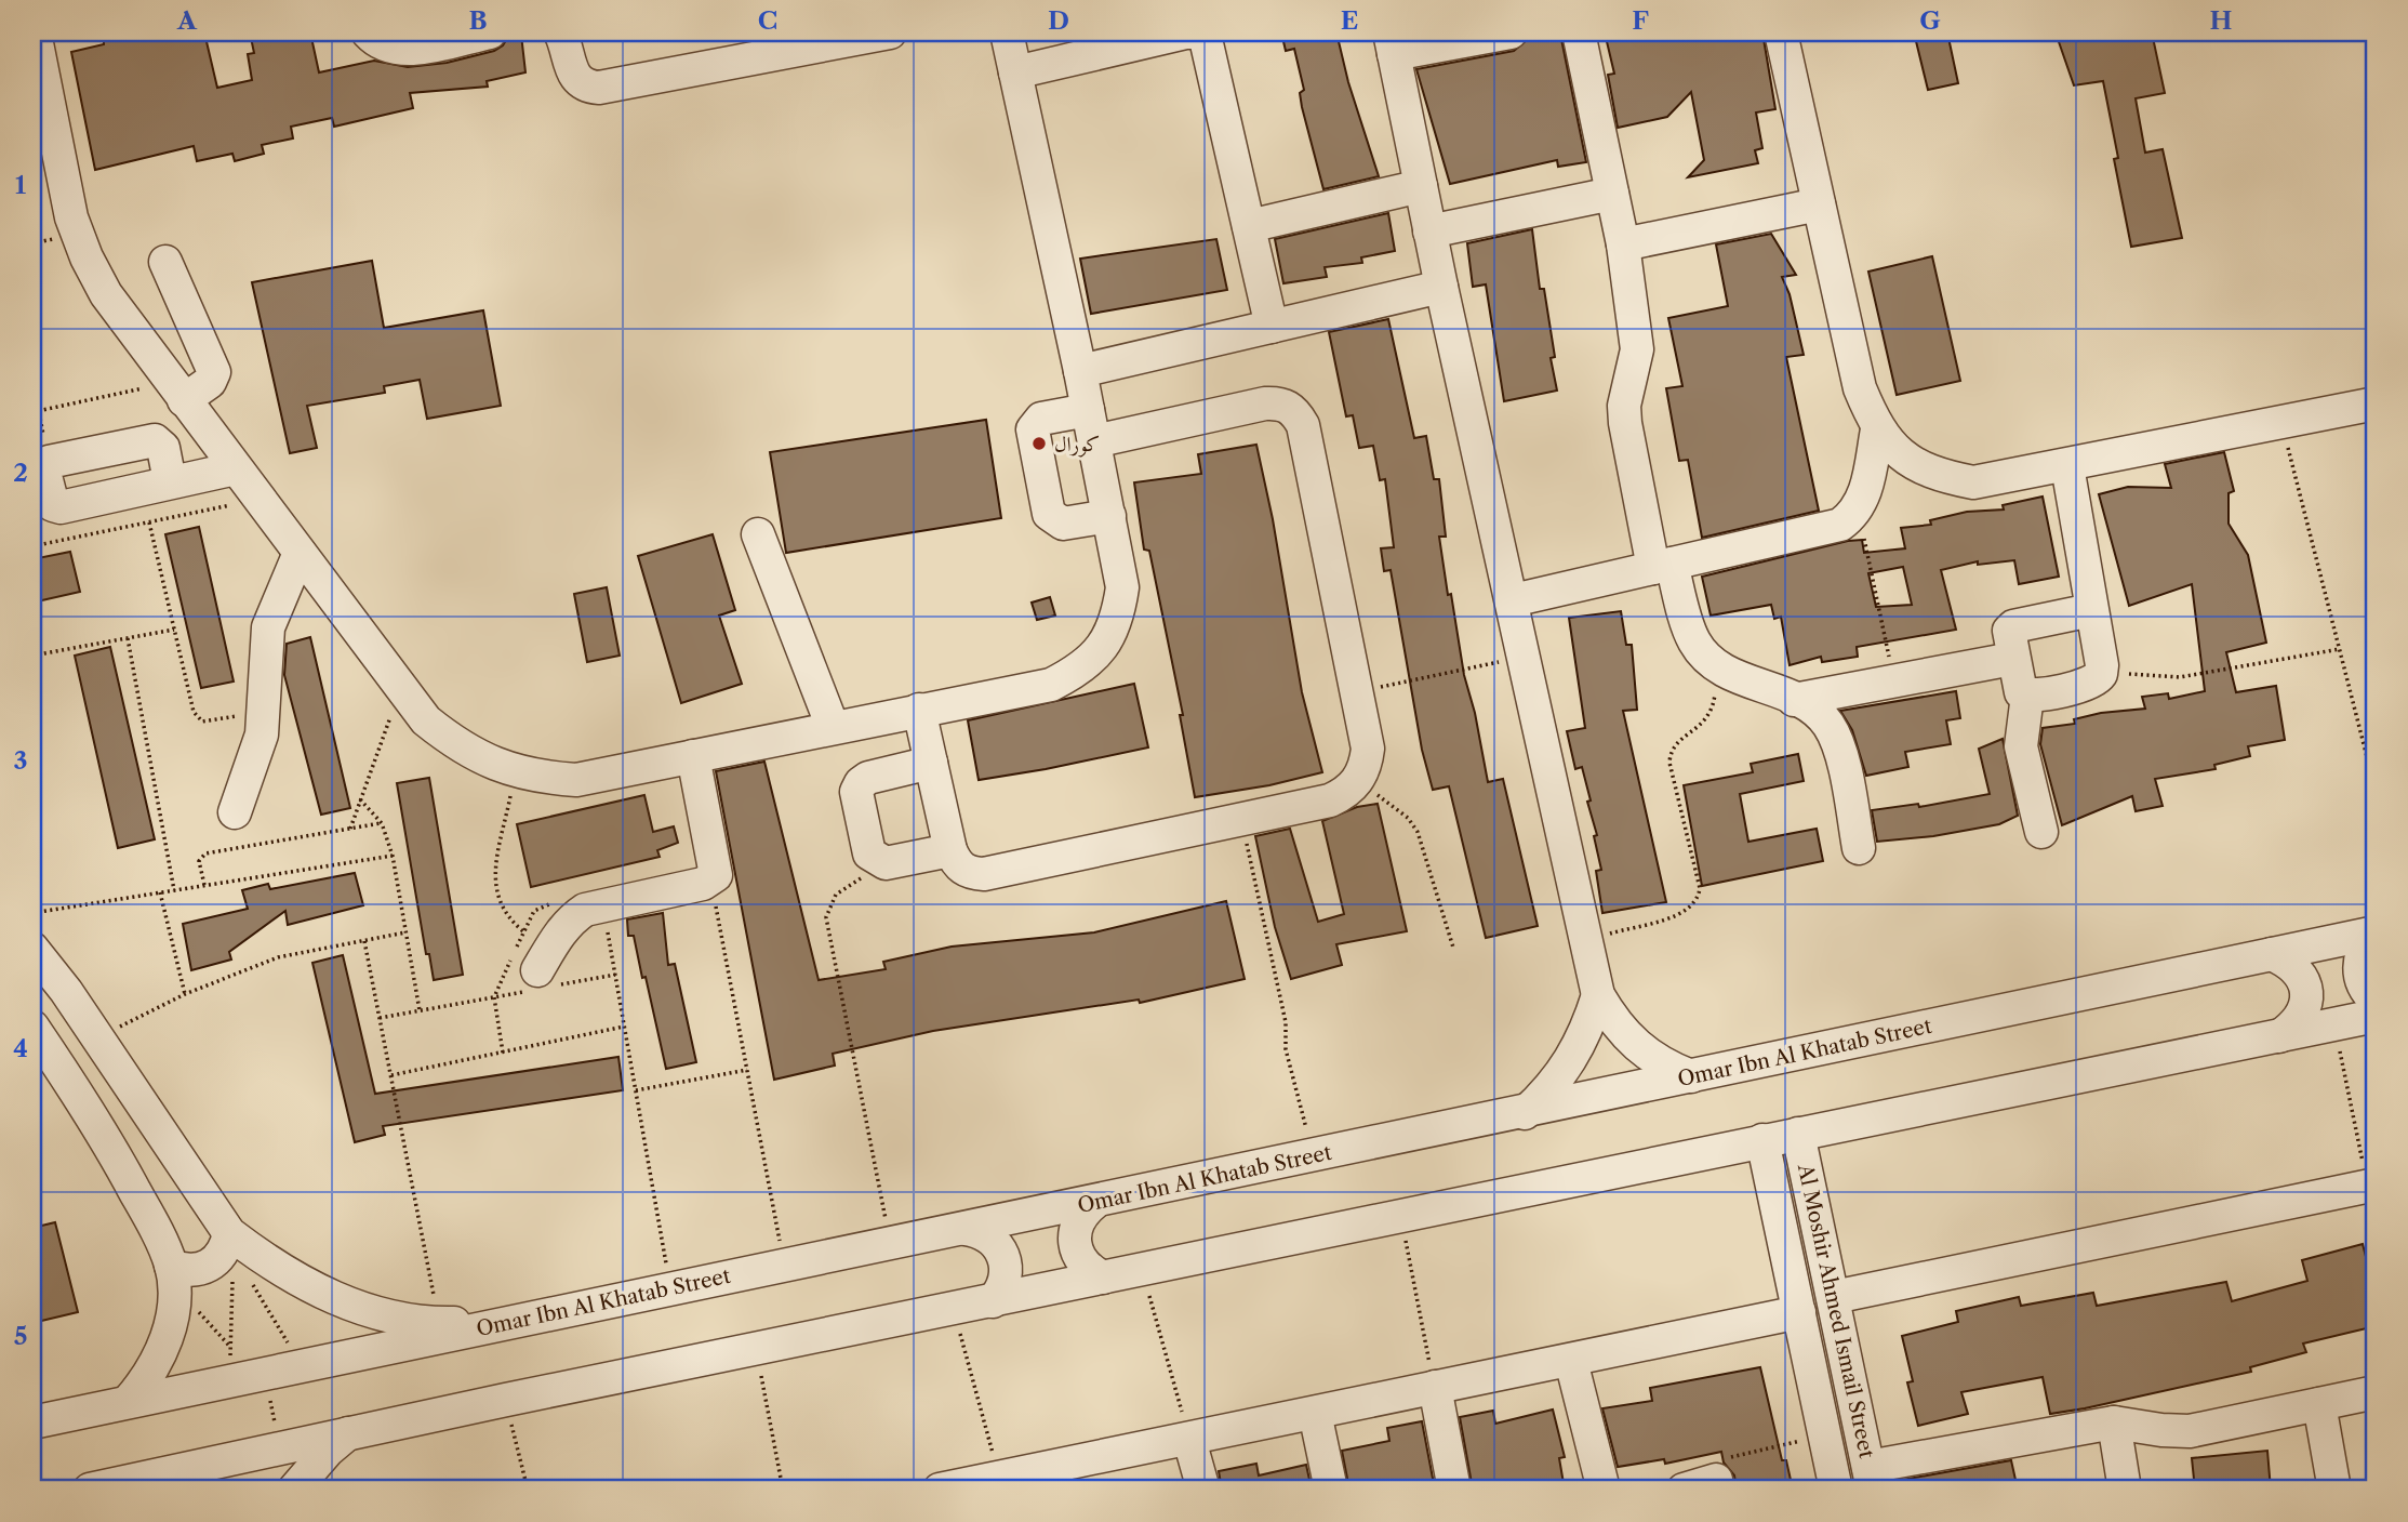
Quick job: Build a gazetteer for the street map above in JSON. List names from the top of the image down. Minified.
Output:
{"streets":{"street":["Omar Ibn Al Khatab Street","Al Moshir Ahmed Ismail Street"]},"places":["كورال"],"grid":{"columns":["A","B","C","D","E","F","G","H"],"rows":["1","2","3","4","5"]}}
